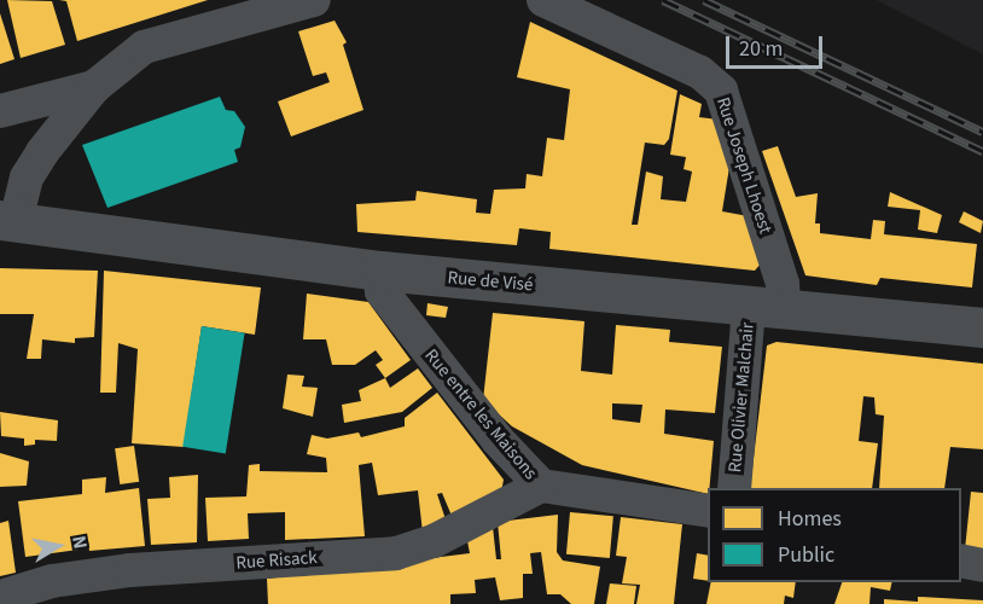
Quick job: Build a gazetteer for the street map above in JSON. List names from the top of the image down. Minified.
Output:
{"streets":{"street":["Rue Joseph Lhoest","Rue de Visé","Rue Olivier Malchair","Rue entre les Maisons","Rue Risack"]},"crossings":[["Rue Joseph Lhoest","Rue de Visé"],["Rue Joseph Lhoest","Rue Olivier Malchair"],["Rue de Visé","Rue Olivier Malchair"],["Rue de Visé","Rue entre les Maisons"],["Rue entre les Maisons","Rue Risack"]],"legend":["Homes","Public"],"scale_bar":"20 m","north":"right"}
